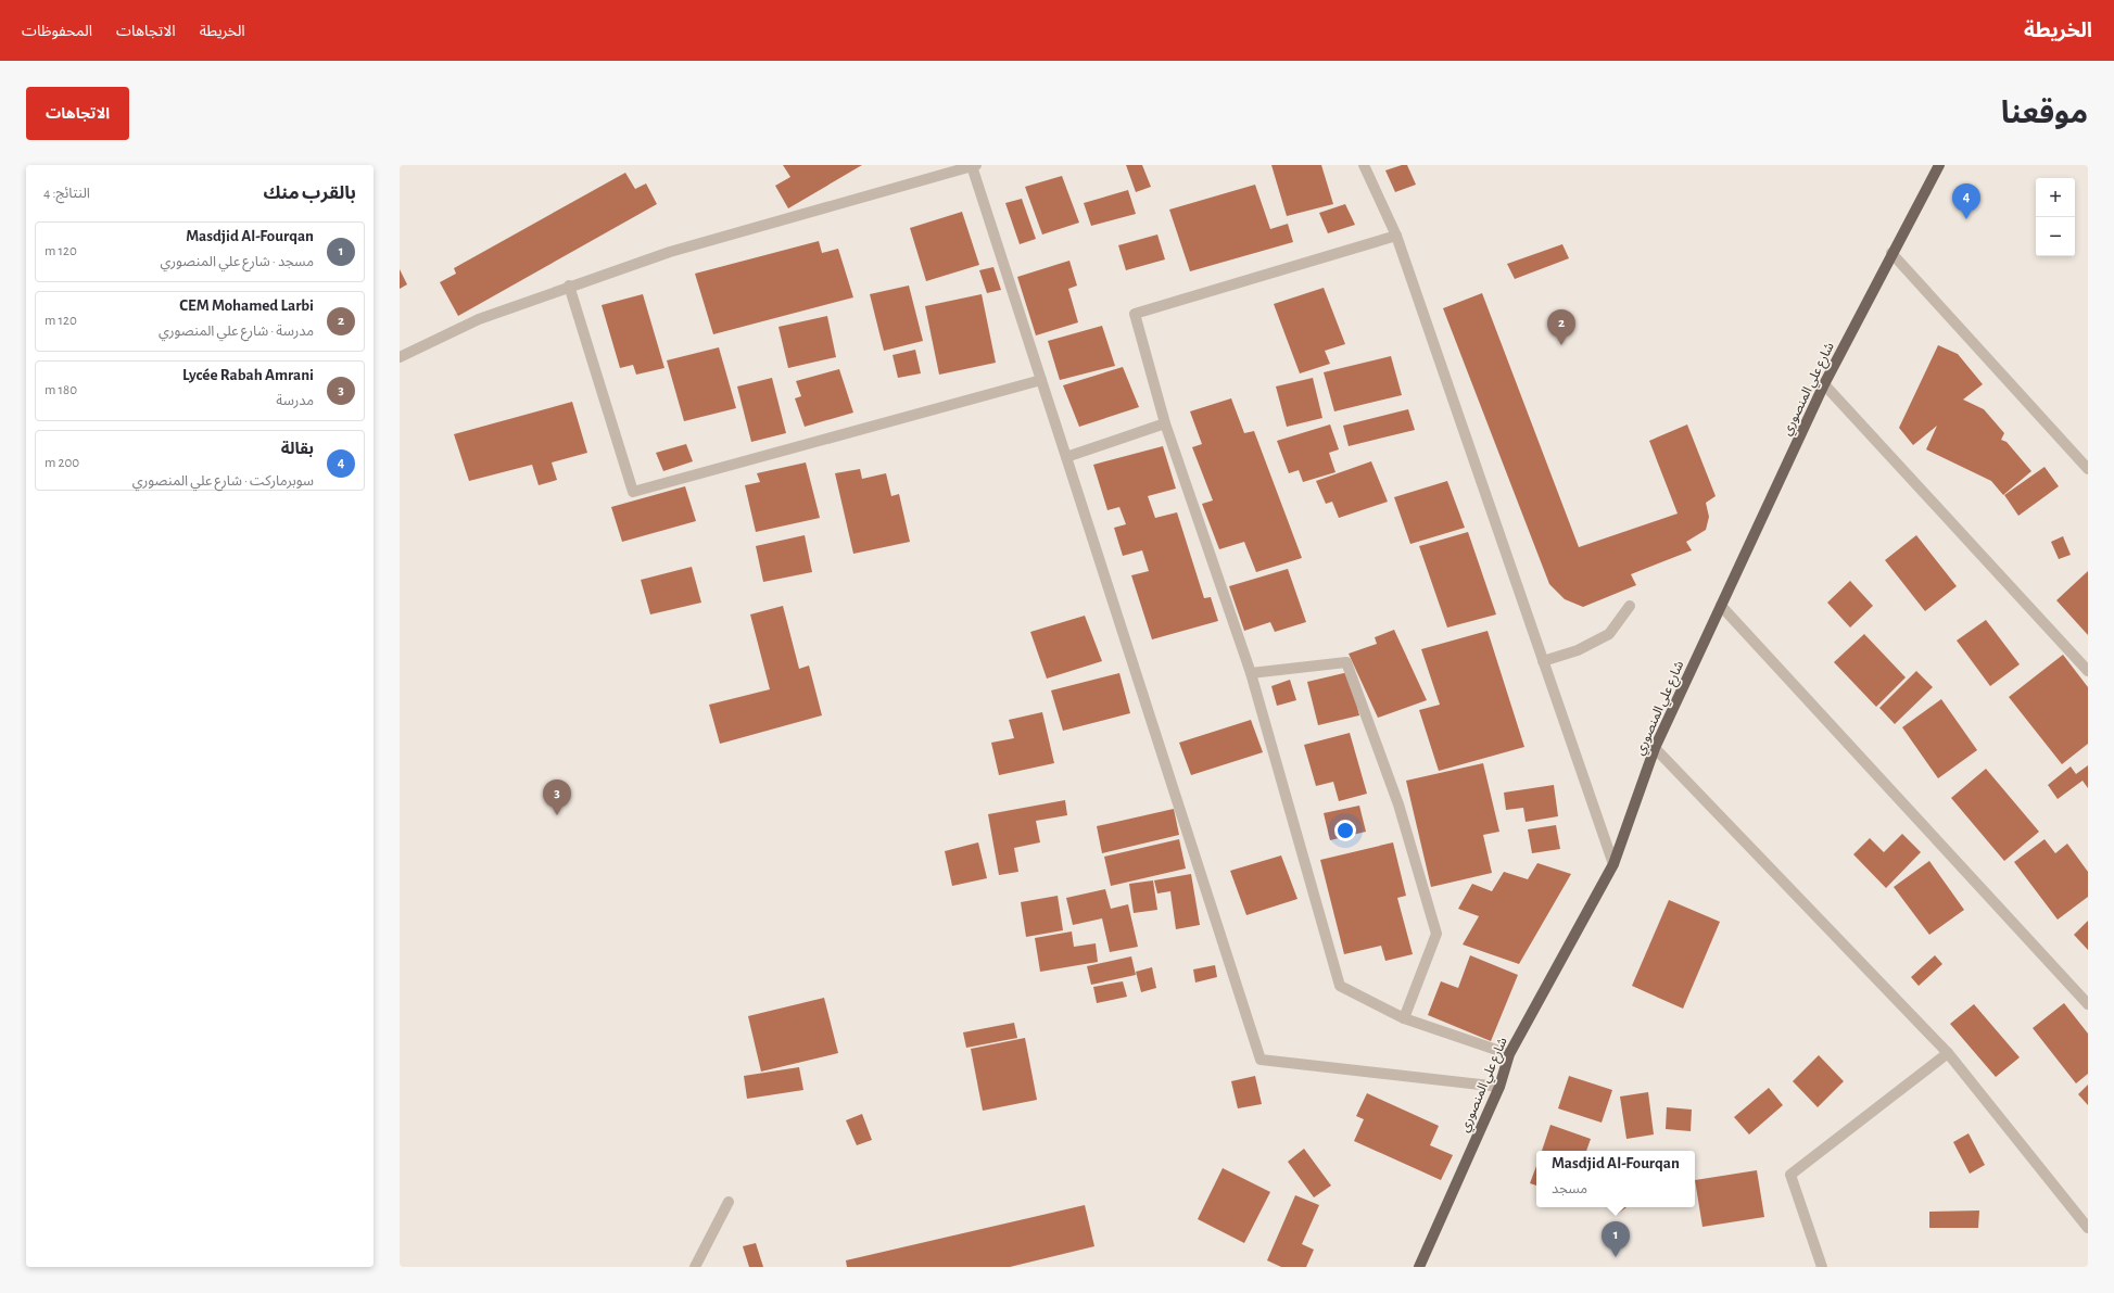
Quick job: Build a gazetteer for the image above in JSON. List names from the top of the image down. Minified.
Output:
{"streets":{"main road":["شارع علي المنصوري"]},"page":{"header":"الخريطة","nav":["الخريطة","الاتجاهات","المحفوظات"],"title":"موقعنا","buttons":"الاتجاهات","heading":["بالقرب منك","النتائج: 4"],"map_buttons":["+","−"],"pins":["4","2","3","1"],"list":[{"mark":"1","name":"Masdjid Al-Fourqan","note":"مسجد · شارع علي المنصوري","value":"120 m"},{"mark":"2","name":"CEM Mohamed Larbi","note":"مدرسة · شارع علي المنصوري","value":"120 m"},{"mark":"3","name":"Lycée Rabah Amrani","note":"مدرسة","value":"180 m"},{"mark":"4","name":"بقالة","note":"سوبرماركت · شارع علي المنصوري","value":"200 m"}],"popup":["Masdjid Al-Fourqan","مسجد"]}}
